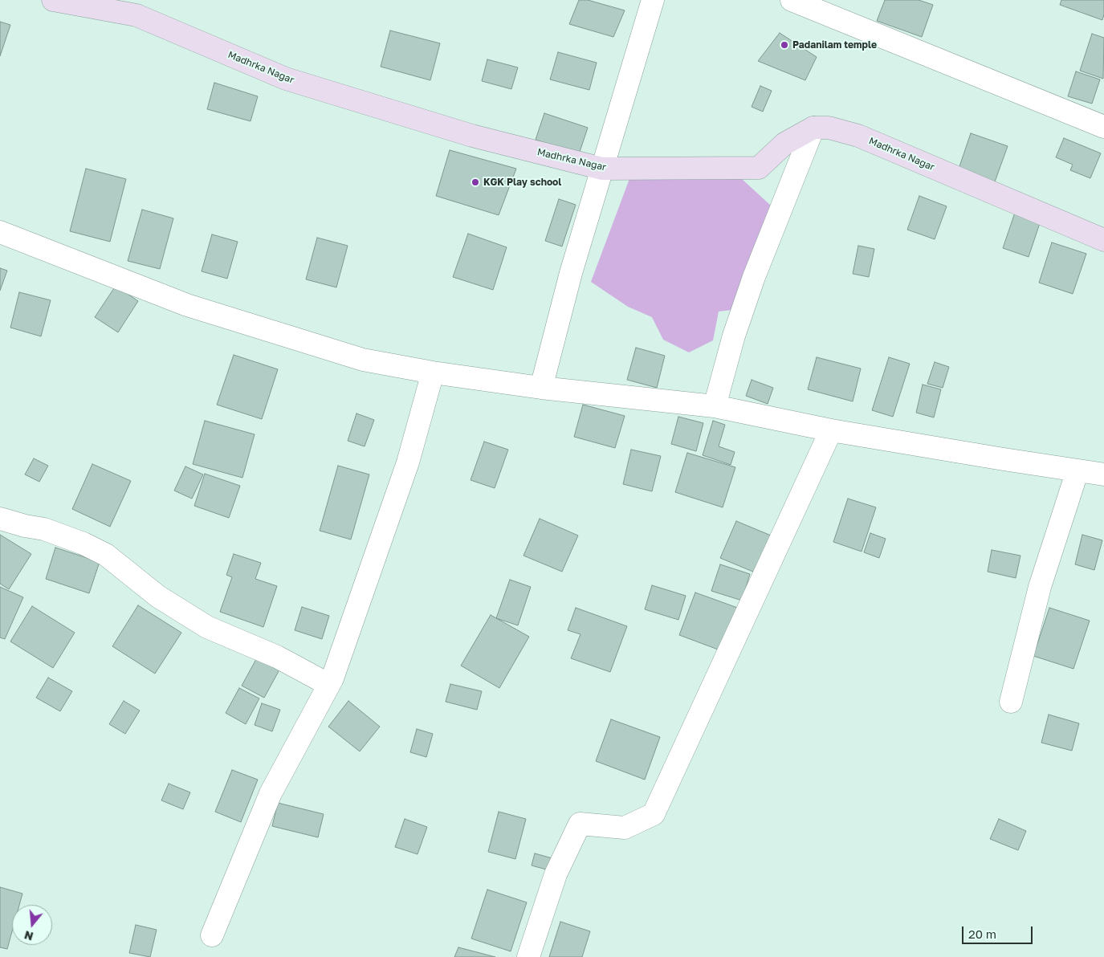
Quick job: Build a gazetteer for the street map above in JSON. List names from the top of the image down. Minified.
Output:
{"streets":{"street":["Madhrka Nagar"]},"places":["Padanilam temple","KGK Play school"],"scale_bar":"20 m","north":"bottom"}
